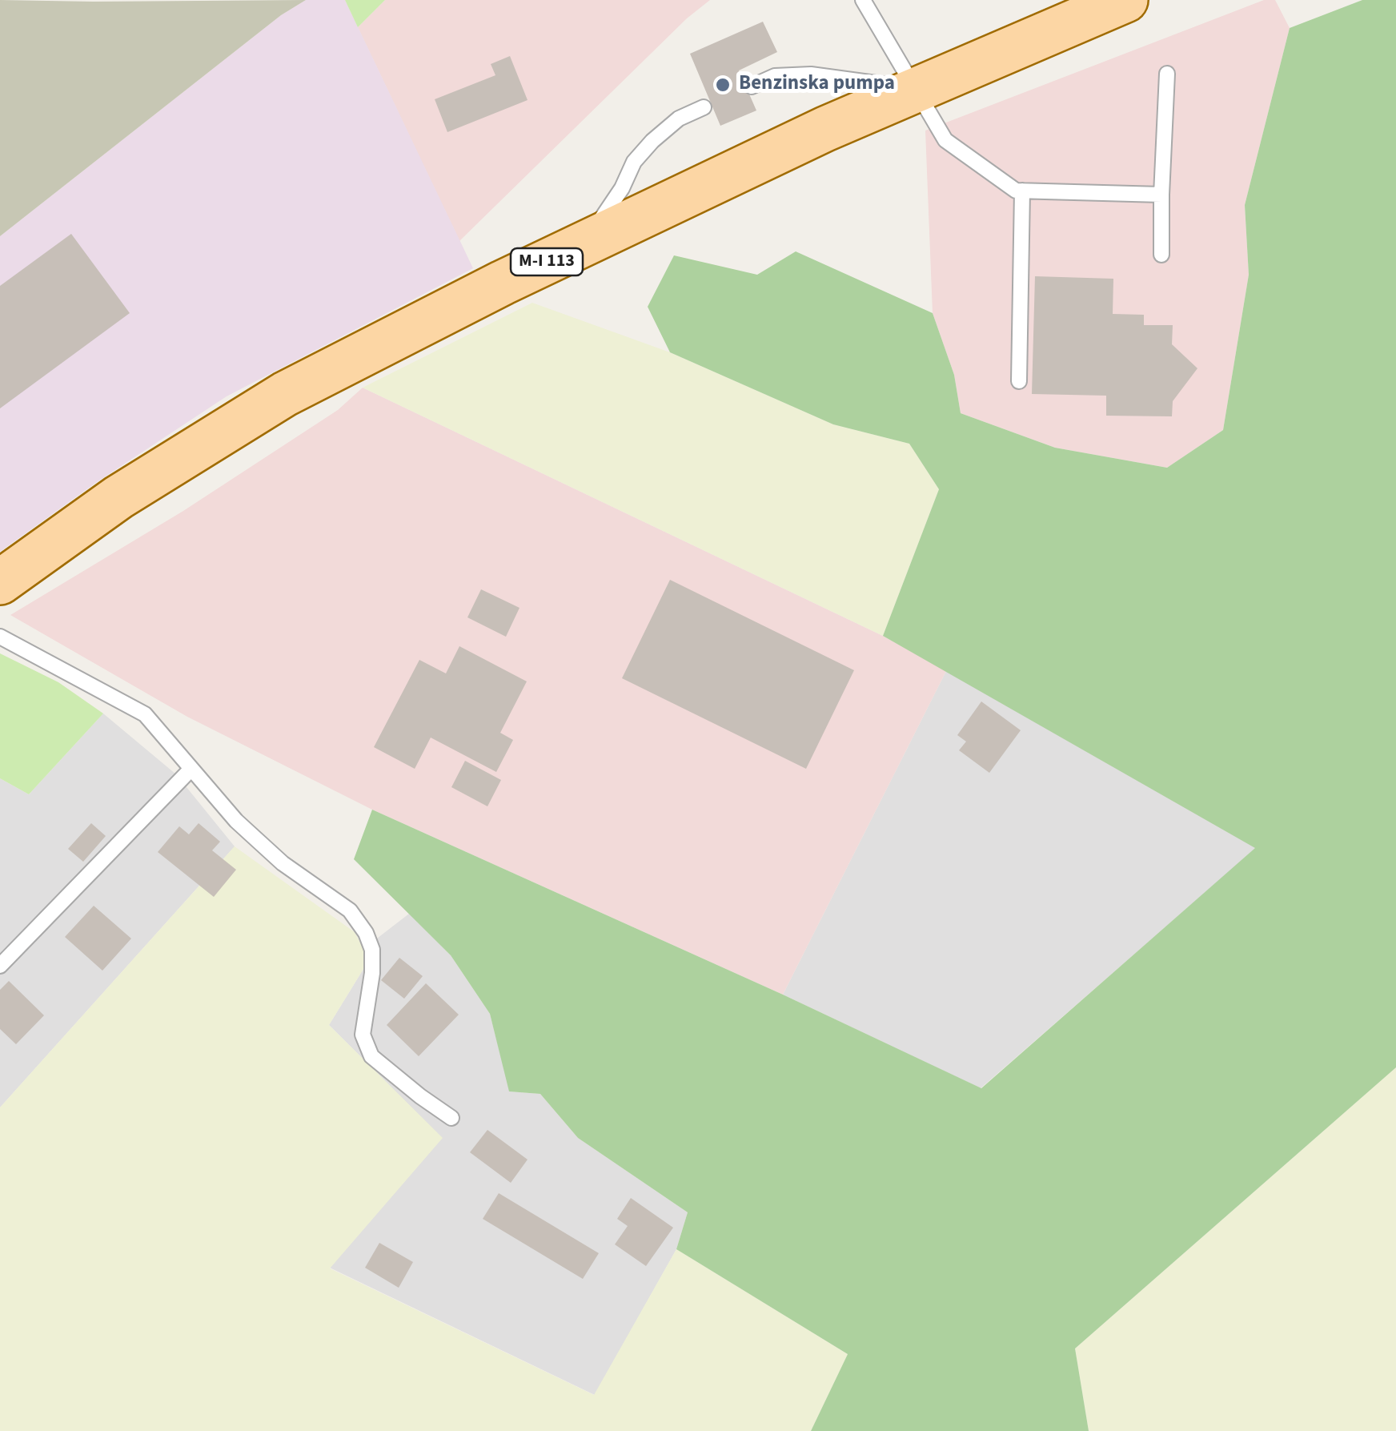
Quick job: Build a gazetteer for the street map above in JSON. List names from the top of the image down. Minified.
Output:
{"streets":{"main road":["M-I 113"]},"places":["Benzinska pumpa"]}
